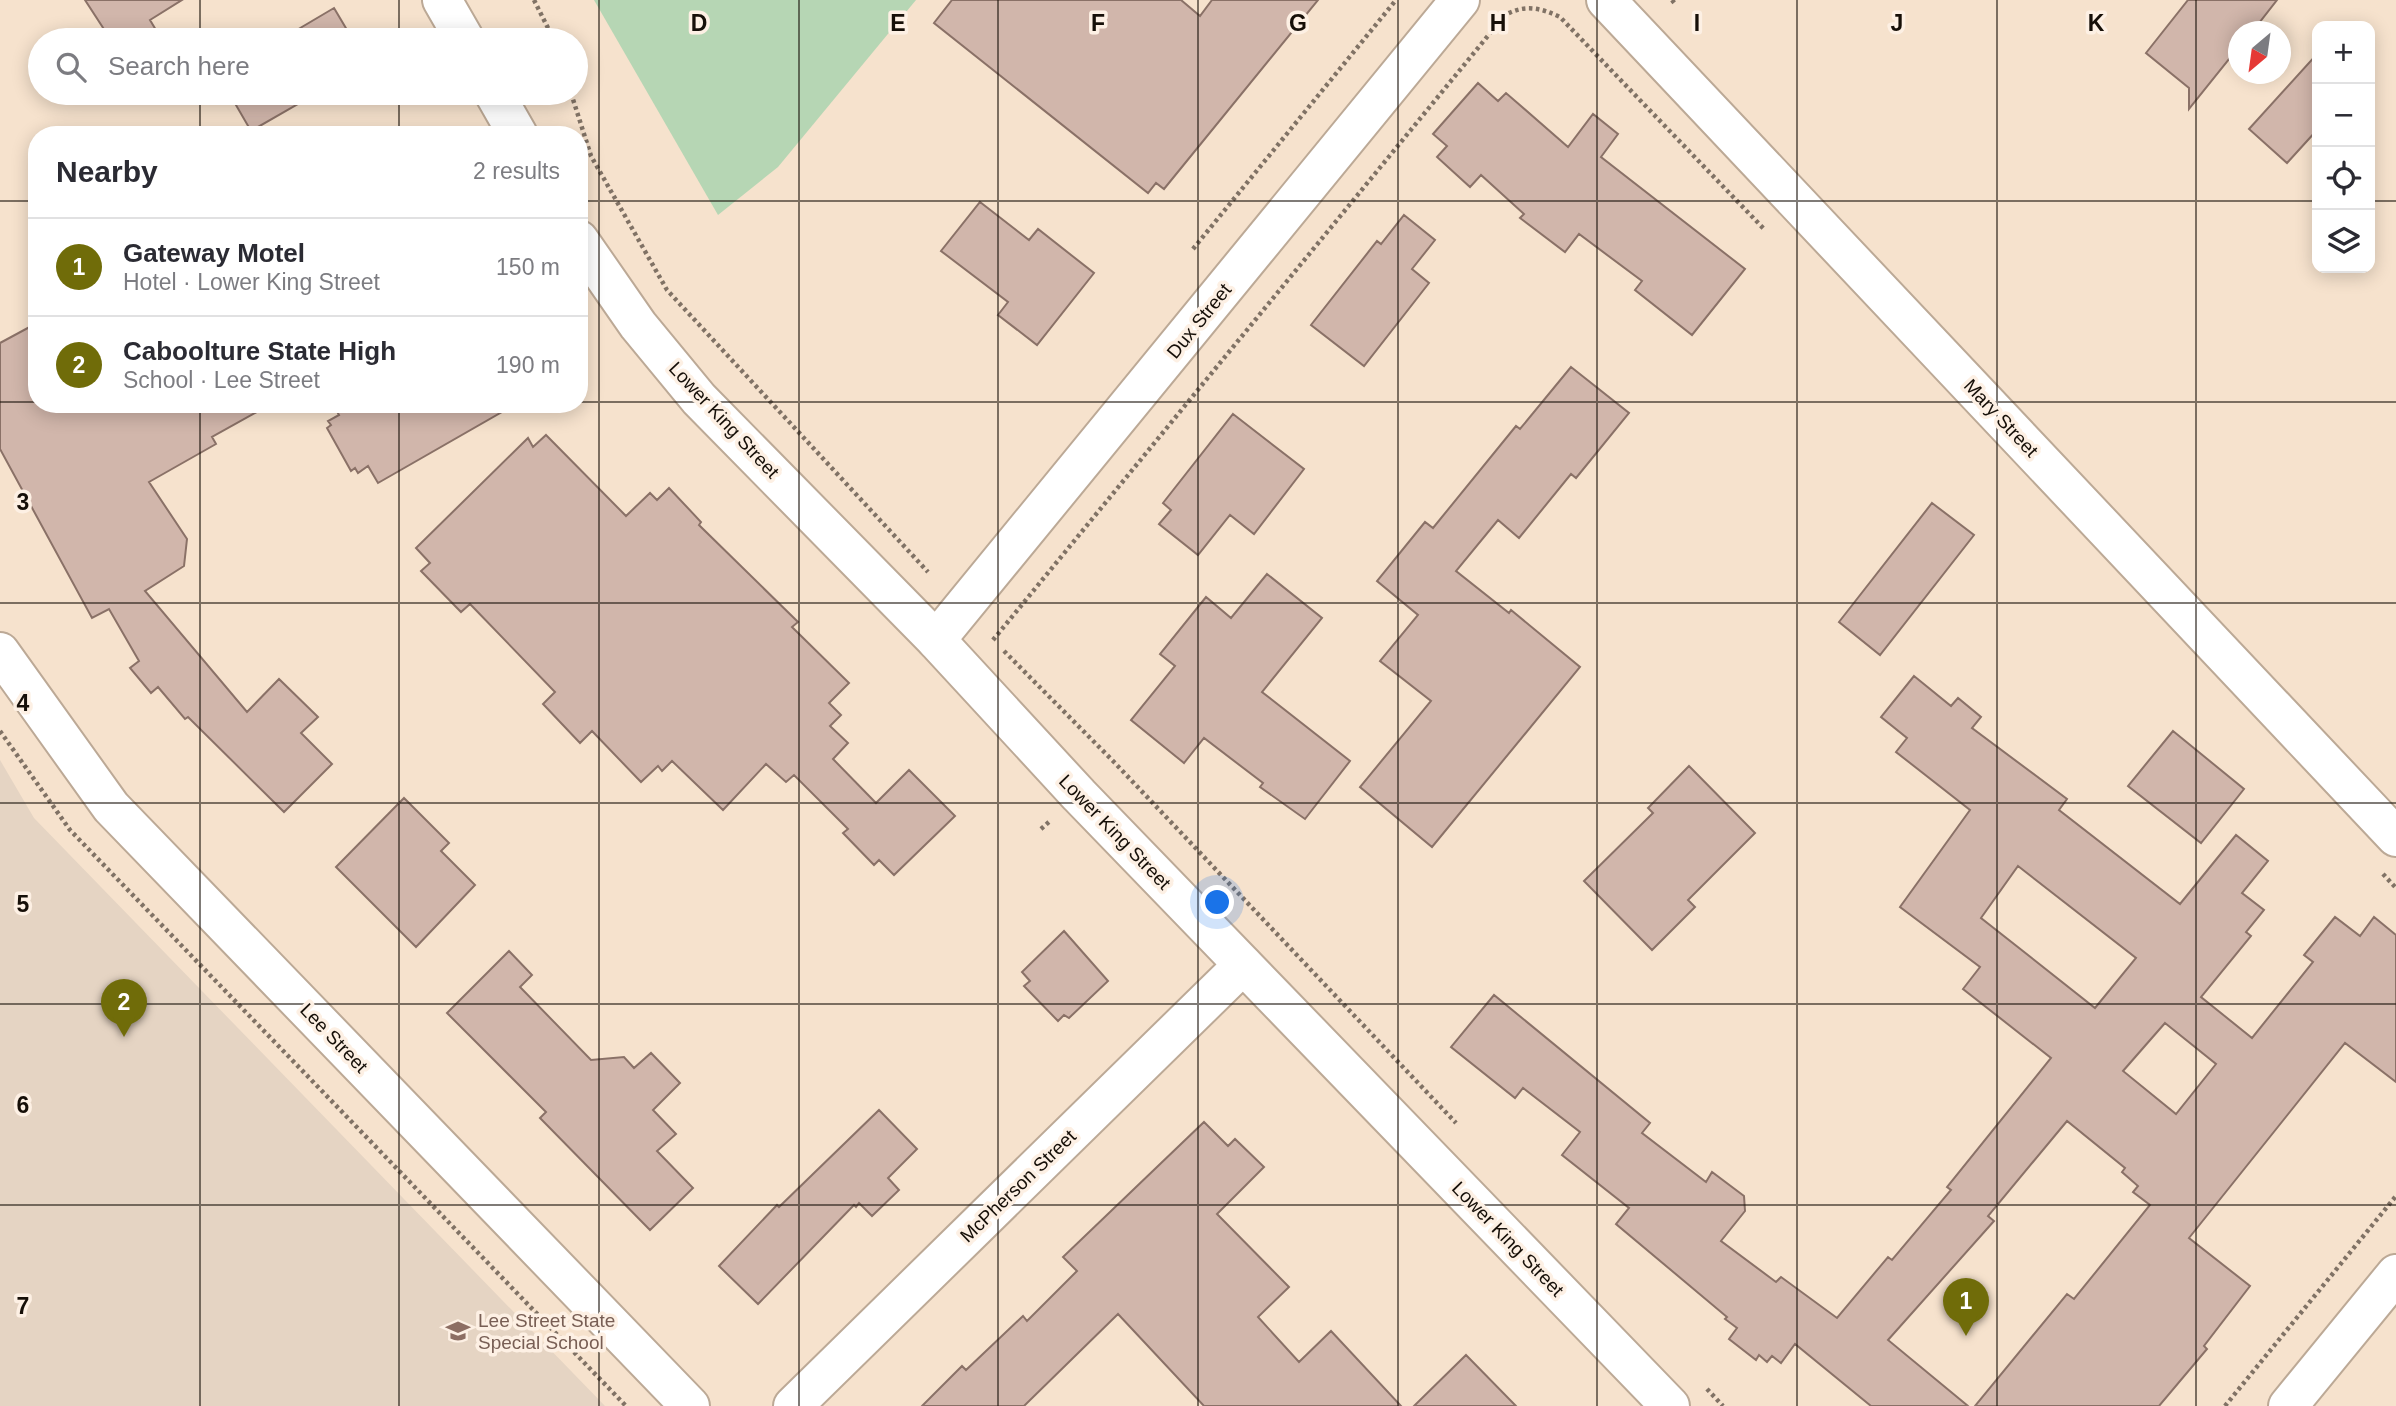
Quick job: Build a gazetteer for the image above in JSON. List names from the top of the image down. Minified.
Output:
{"streets":{"street":["Dux Street","Mary Street","Lower King Street","Lee Street","McPherson Street"]},"crossings":[["Dux Street","Lower King Street"],["Lower King Street","McPherson Street"]],"places":{"school or university":["Lee Street State Special School"]},"north":"bottom left","page":{"map_buttons":["+","−"],"search":"Search here","heading":["Nearby","2 results"],"list":[{"mark":"1","name":"Gateway Motel","note":"Hotel · Lower King Street","value":"150 m"},{"mark":"2","name":"Caboolture State High","note":"School · Lee Street","value":"190 m"}],"pins":["2","1"]},"grid":{"columns":["D","E","F","G","H","I","J","K"],"rows":["3","4","5","6","7"]}}
